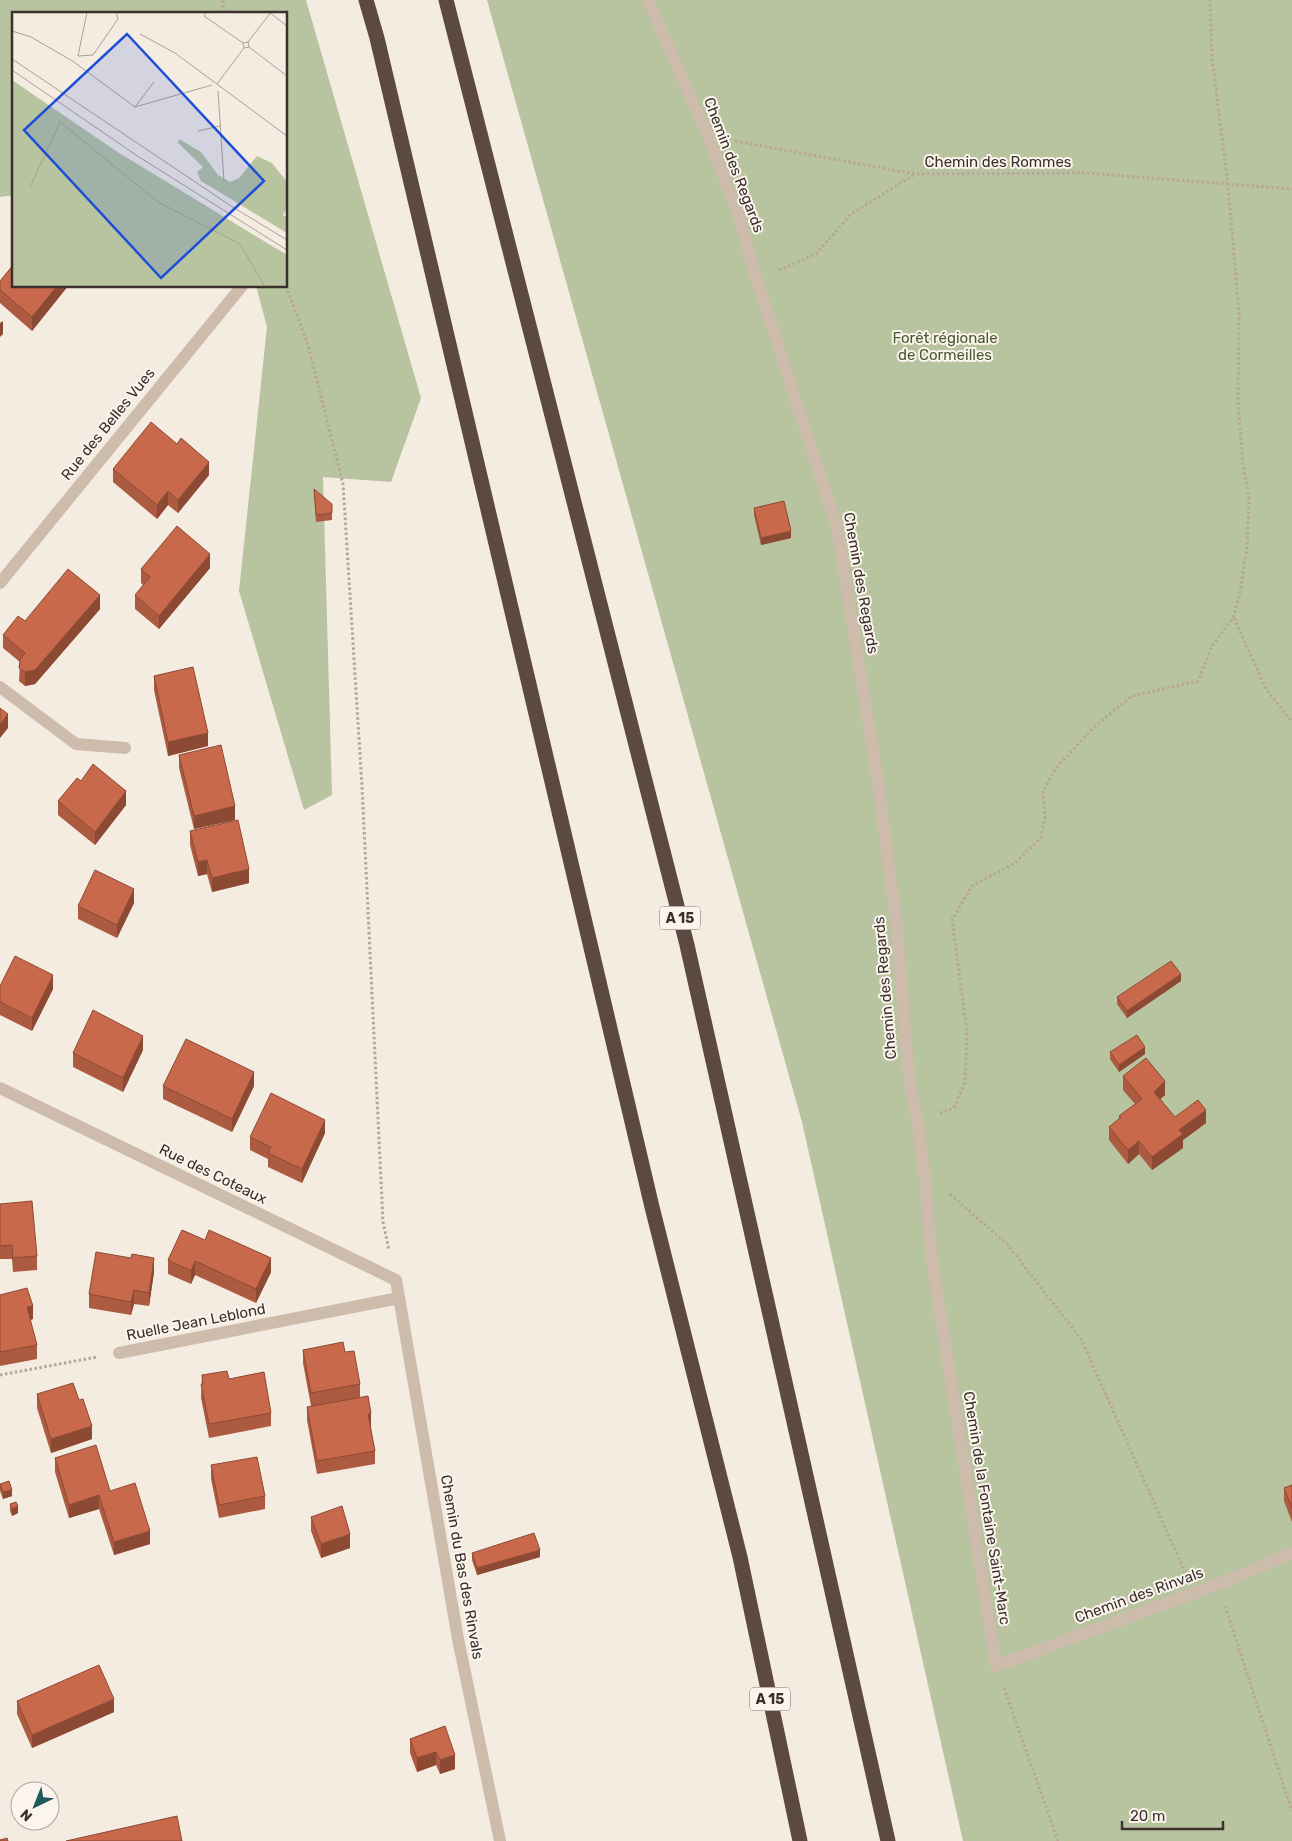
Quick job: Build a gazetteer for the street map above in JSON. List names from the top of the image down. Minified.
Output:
{"streets":{"highway":["A 15"],"street":["Chemin des Regards","Rue des Belles Vues","Rue des Coteaux","Ruelle Jean Leblond","Chemin de la Fontaine Saint-Marc","Chemin du Bas des Rinvals","Chemin des Rinvals"],"path":["Chemin des Rommes"]},"crossings":[["Chemin des Rommes","Chemin des Regards"],["Chemin des Regards","Chemin de la Fontaine Saint-Marc"],["Ruelle Jean Leblond","Chemin du Bas des Rinvals"],["Chemin de la Fontaine Saint-Marc","Chemin des Rinvals"]],"parks":["Forêt régionale de Cormeilles"],"scale_bar":"20 m","north":"bottom left"}
